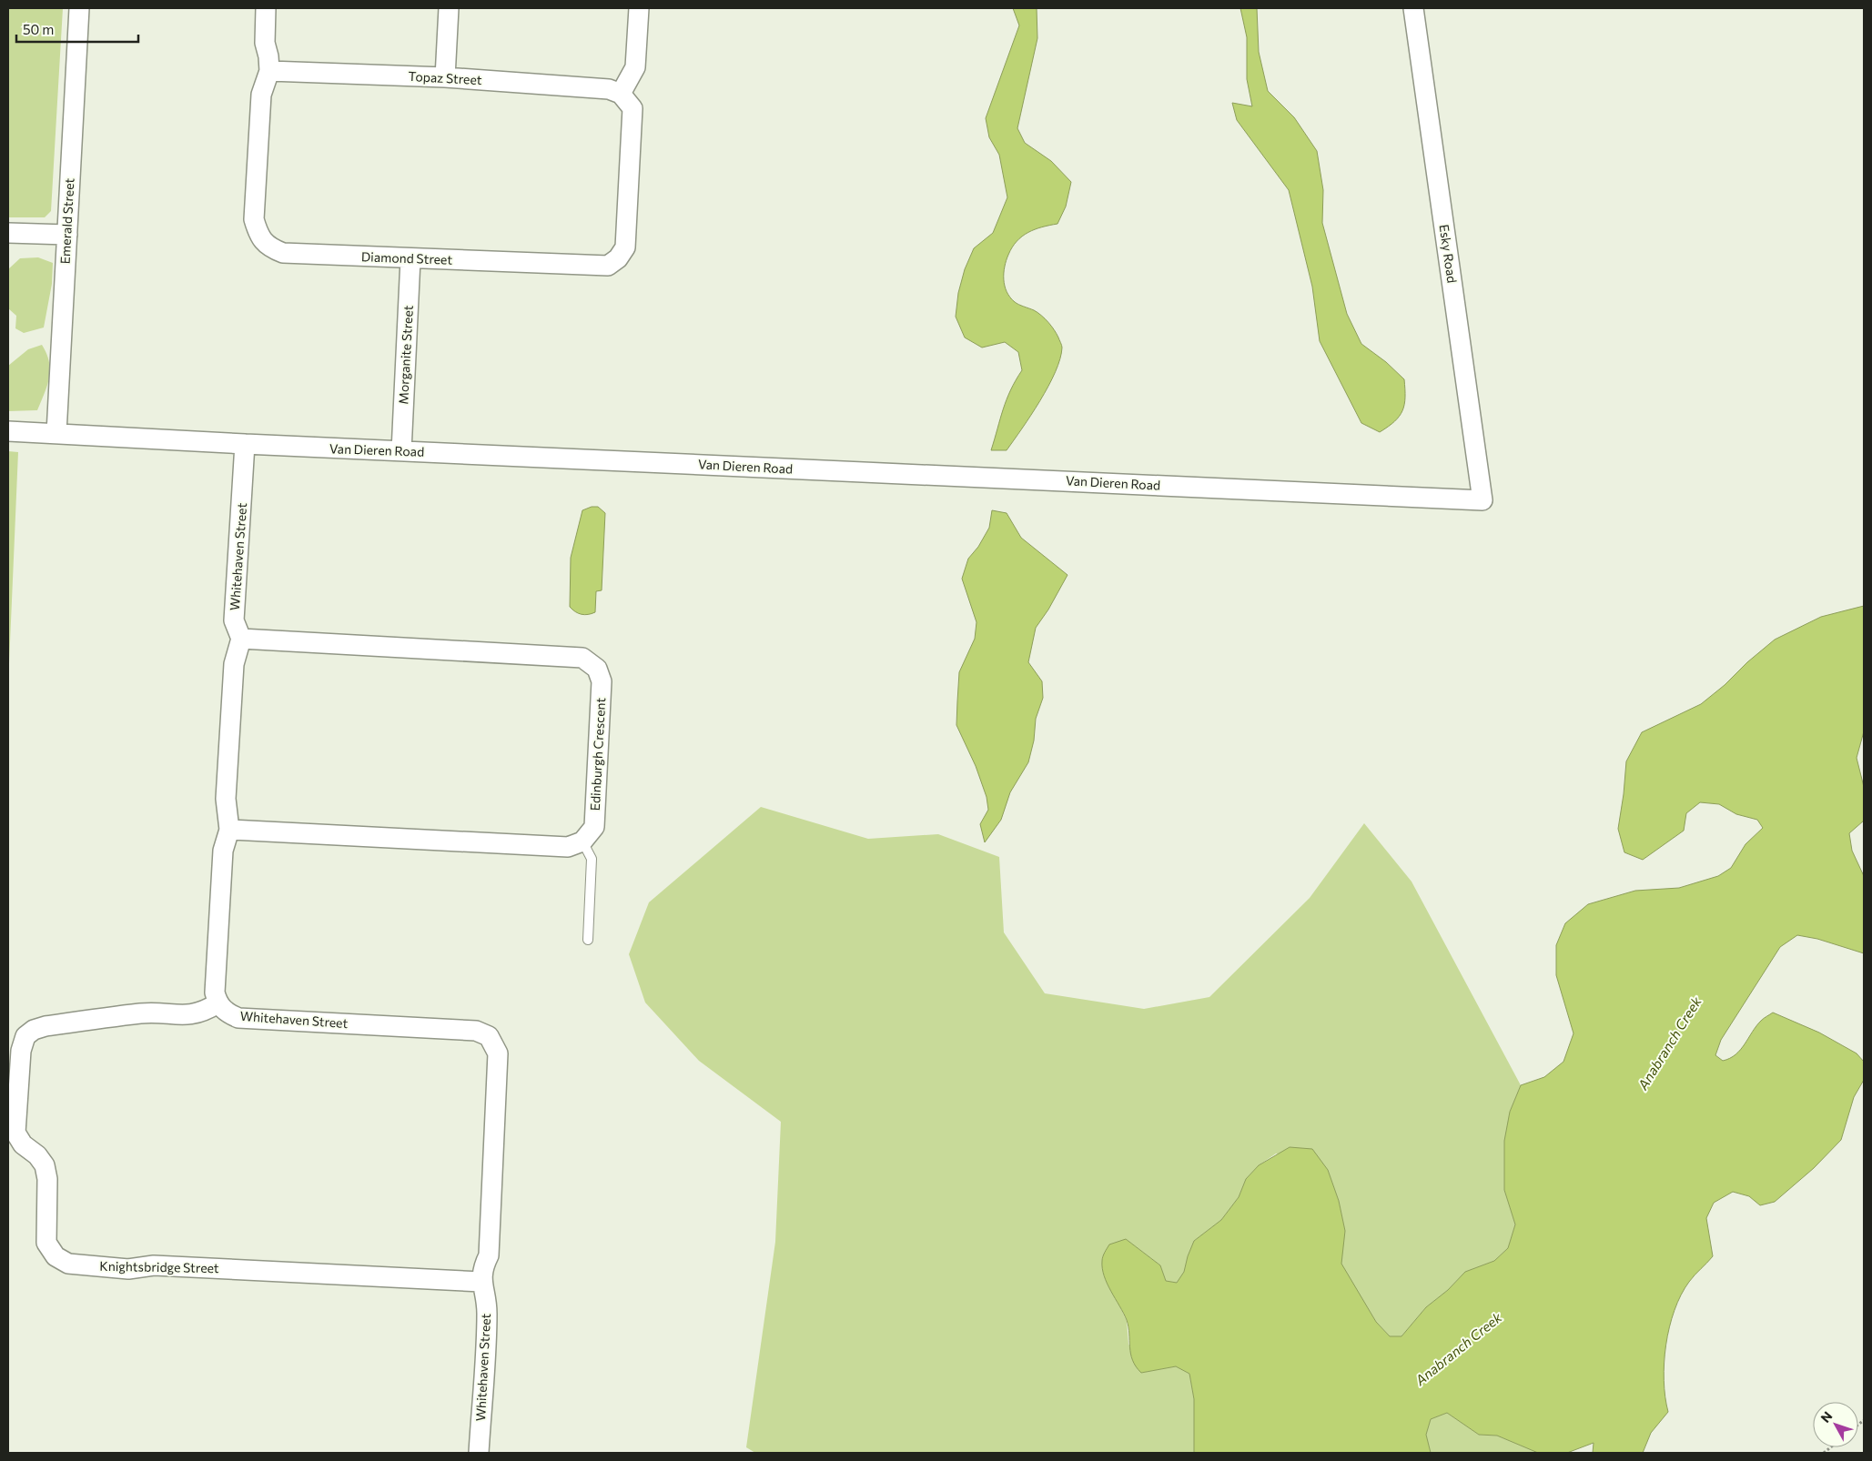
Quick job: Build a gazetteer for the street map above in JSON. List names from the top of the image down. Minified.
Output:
{"streets":{"street":["Topaz Street","Emerald Street","Esky Road","Diamond Street","Morganite Street","Van Dieren Road","Whitehaven Street","Edinburgh Crescent","Knightsbridge Street"]},"crossings":[["Topaz Street","Diamond Street"],["Emerald Street","Van Dieren Road"],["Esky Road","Van Dieren Road"],["Diamond Street","Morganite Street"],["Morganite Street","Van Dieren Road"],["Van Dieren Road","Whitehaven Street"],["Whitehaven Street","Edinburgh Crescent"],["Whitehaven Street","Knightsbridge Street"]],"water":["Anabranch Creek"],"scale_bar":"50 m","north":"top left"}
